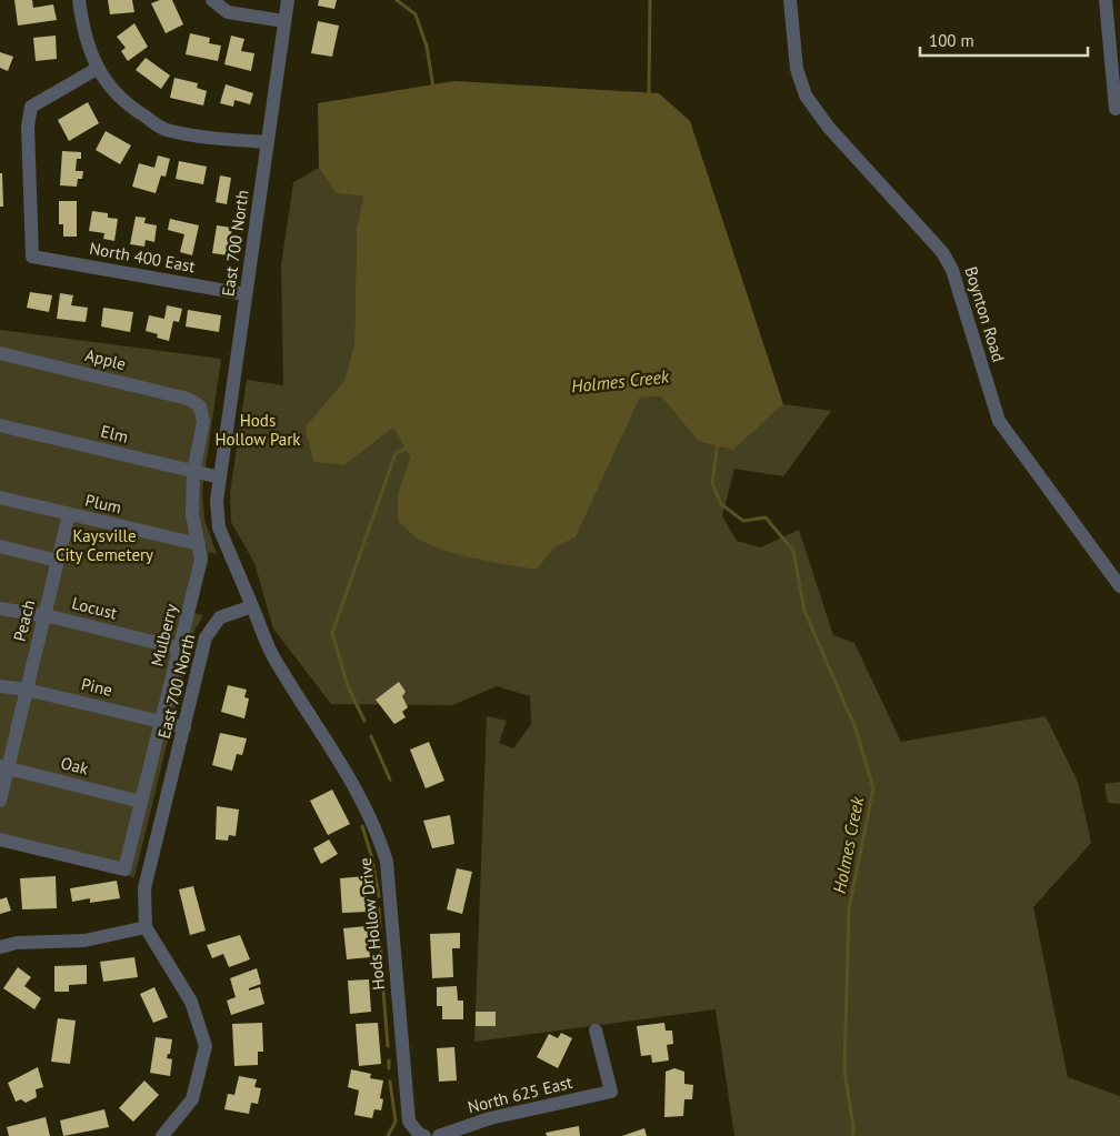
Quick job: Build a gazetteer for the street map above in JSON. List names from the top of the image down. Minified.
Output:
{"streets":{"street":["East 700 North","North 400 East","Boynton Road","Apple","Elm","Plum","Locust","Peach","Mulberry","Pine","Oak","Hods Hollow Drive","North 625 East"]},"crossings":[["East 700 North","North 400 East"],["East 700 North","Elm"],["East 700 North","Pine"],["East 700 North","Hods Hollow Drive"],["Apple","Mulberry"],["Elm","Mulberry"],["Plum","Peach"],["Plum","Mulberry"],["Locust","Peach"],["Locust","Mulberry"],["Peach","Pine"],["Peach","Oak"],["Mulberry","Pine"],["Mulberry","Oak"]],"water":["Holmes Creek"],"parks":["Hods Hollow Park","Kaysville City Cemetery"],"scale_bar":"100 m"}
